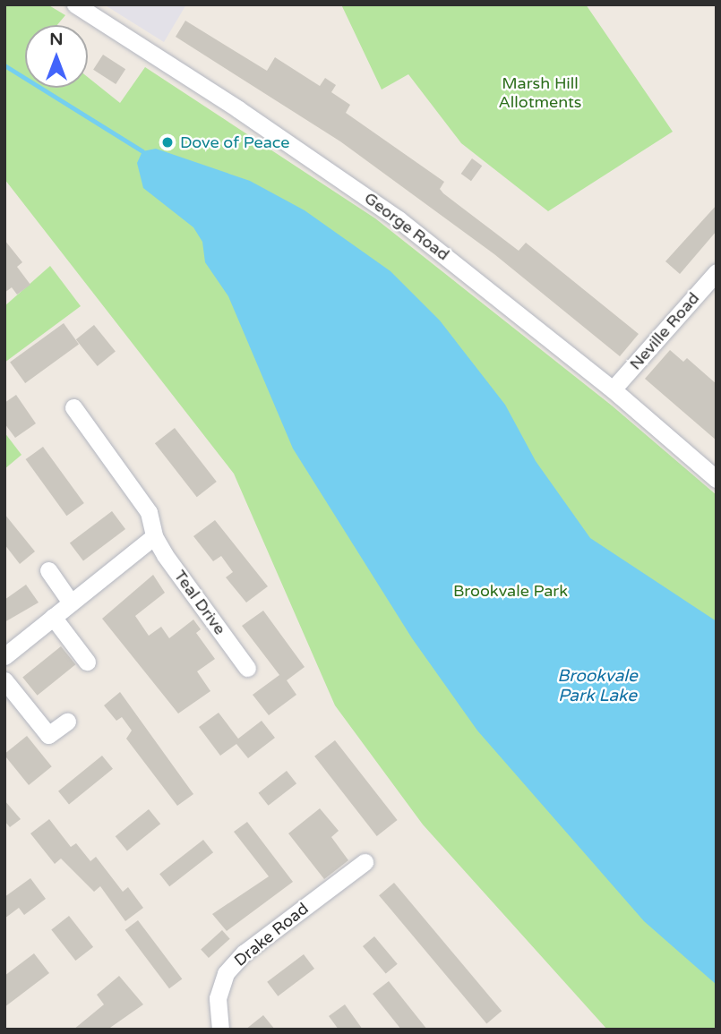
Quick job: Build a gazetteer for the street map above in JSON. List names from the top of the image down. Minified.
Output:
{"streets":{"street":["George Road","Neville Road","Teal Drive","Drake Road"]},"crossings":[["George Road","Neville Road"]],"water":["Brookvale Park Lake"],"parks":["Marsh Hill Allotments","Brookvale Park"],"places":["Dove of Peace"],"north":"top"}
